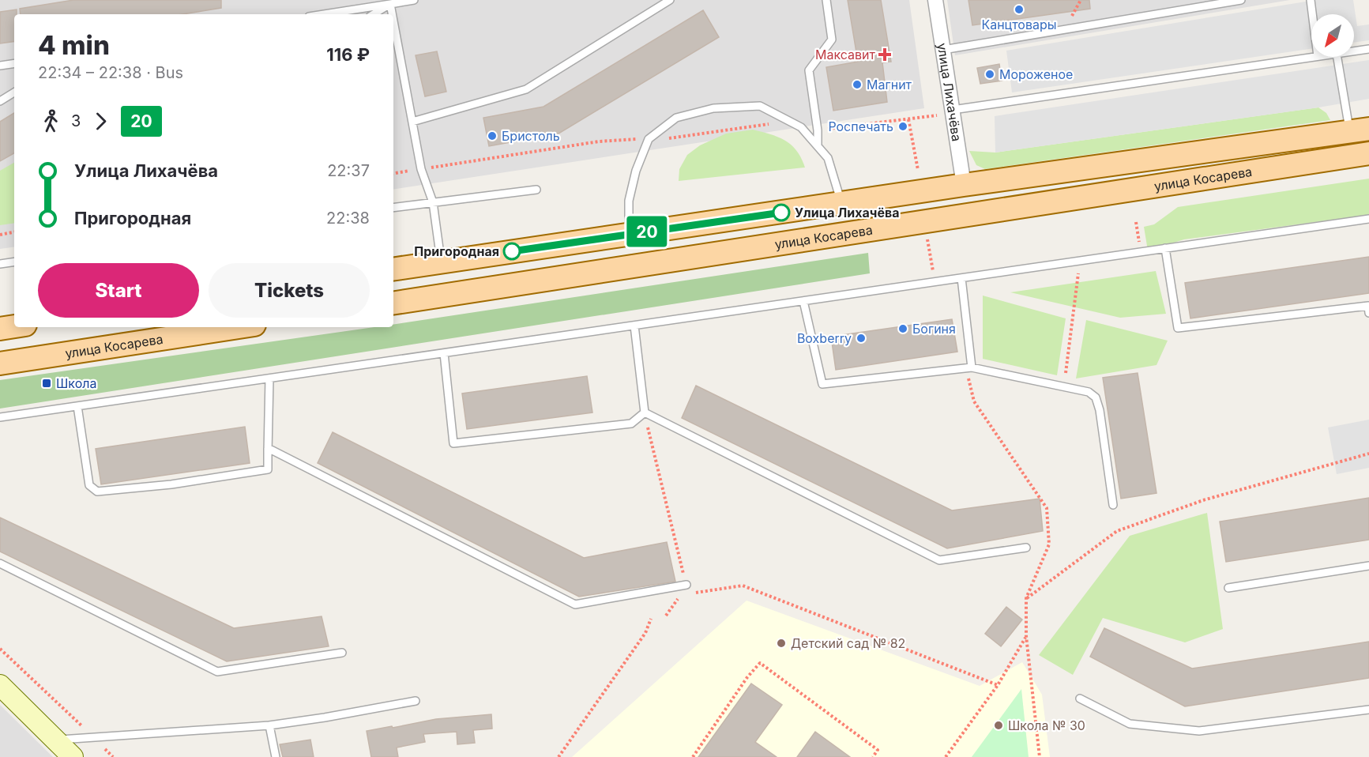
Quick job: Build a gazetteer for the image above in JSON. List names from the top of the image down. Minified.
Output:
{"streets":{"main road":["улица Косарева"],"street":["улица Лихачёва"]},"crossings":[["улица Лихачёва","улица Косарева"]],"places":{"other":["Канцтовары","Мороженое","Магнит","Роспечать","Бристоль","Улица Лихачёва","Пригородная","Богиня","Boxberry","Детский сад № 82","Школа № 30"],"health":["Максавит"],"transit":["Школа"]},"lines":["bus line 20"],"north":"bottom left","page":{"on_map":"20","heading":["4 min","22:34 – 22:38 · Bus","116 ₽"],"legs":["3","20"],"list":[{"name":"Улица Лихачёва","value":"22:37"},{"name":"Пригородная","value":"22:38"}],"buttons":["Start","Tickets"]}}
